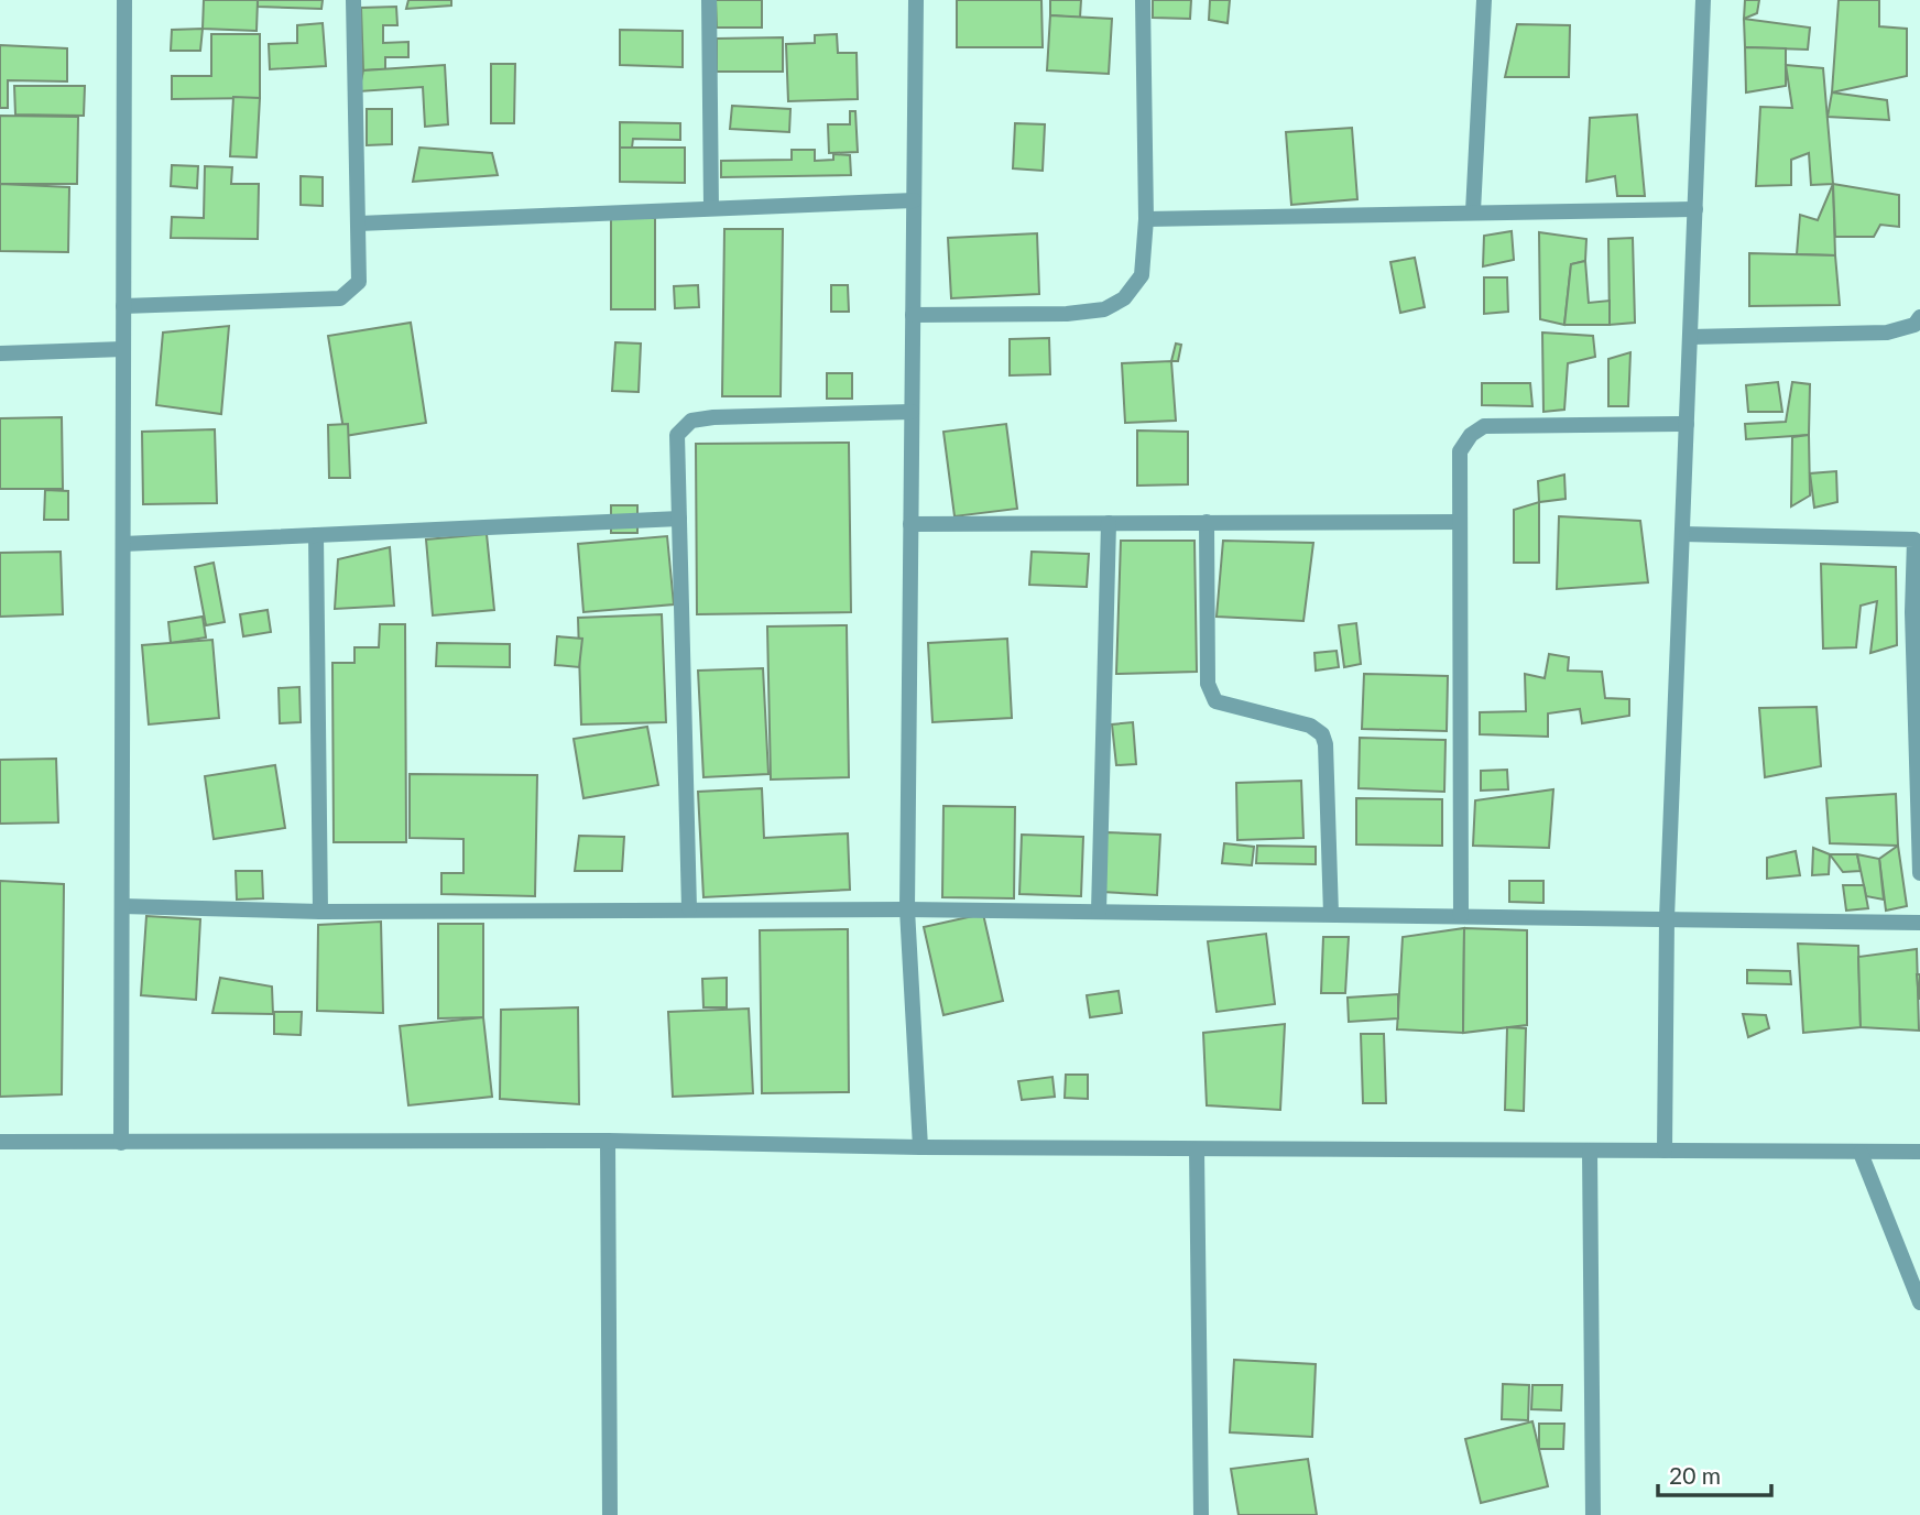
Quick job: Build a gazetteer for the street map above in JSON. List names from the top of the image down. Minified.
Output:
{"scale_bar":"20 m"}
